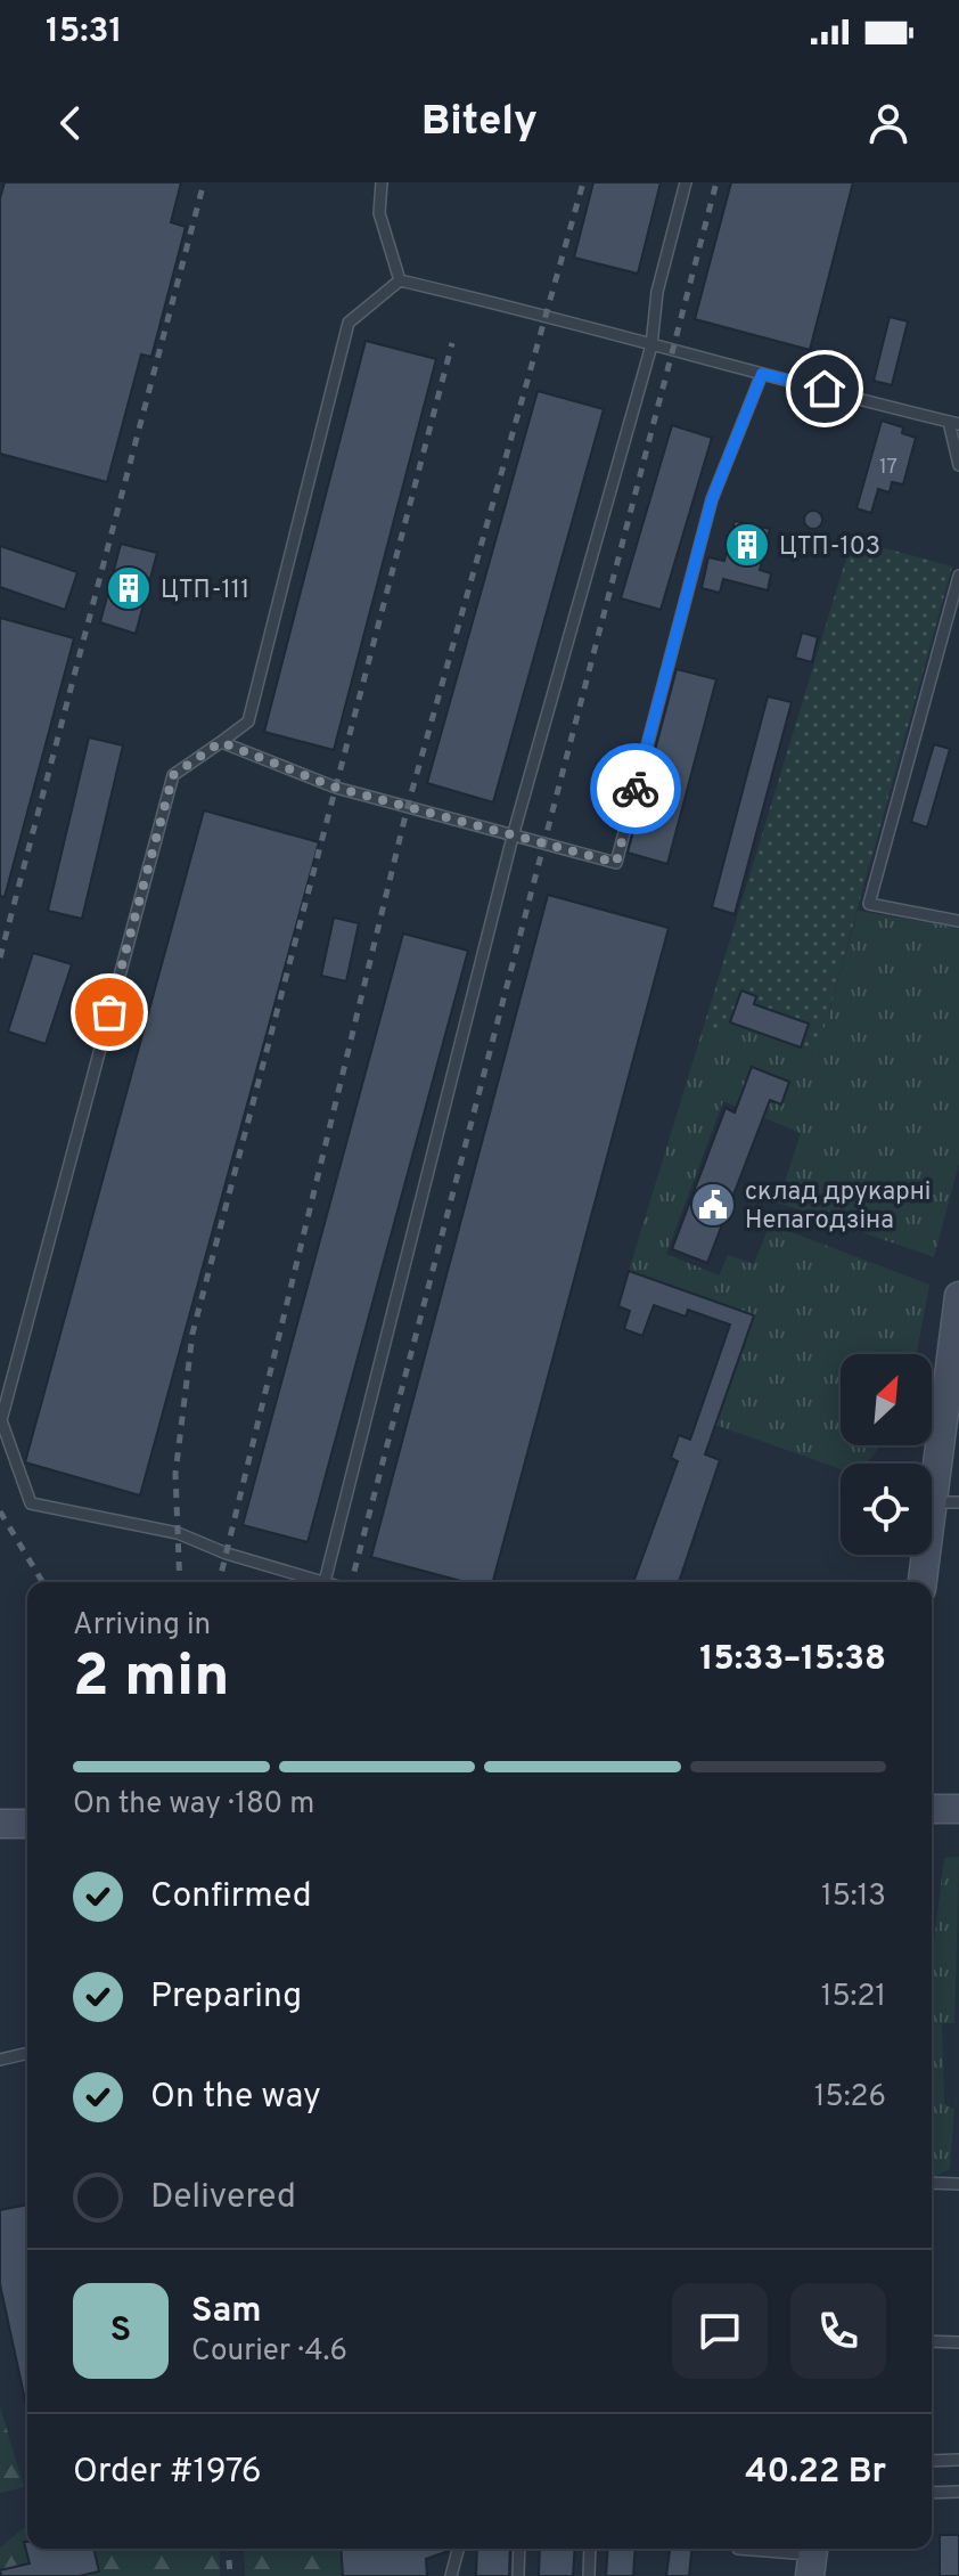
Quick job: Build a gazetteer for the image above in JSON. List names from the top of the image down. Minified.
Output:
{"places":{"building":["ЦТП-103","ЦТП-111"],"public building":["склад друкарні Непагодзіна"]},"house_numbers":["17"],"north":"top right","page":{"status":"15:31","header":"Bitely","heading":["2 min","Arriving in","15:33–15:38"],"panel":["Sam","Courier · 4.6","Order #1976","40.22 Br"],"bar":"On the way · 180 m","list":[["Confirmed","15:13"],["Preparing","15:21"],["On the way","15:26"],"Delivered"],"round":"S"}}
